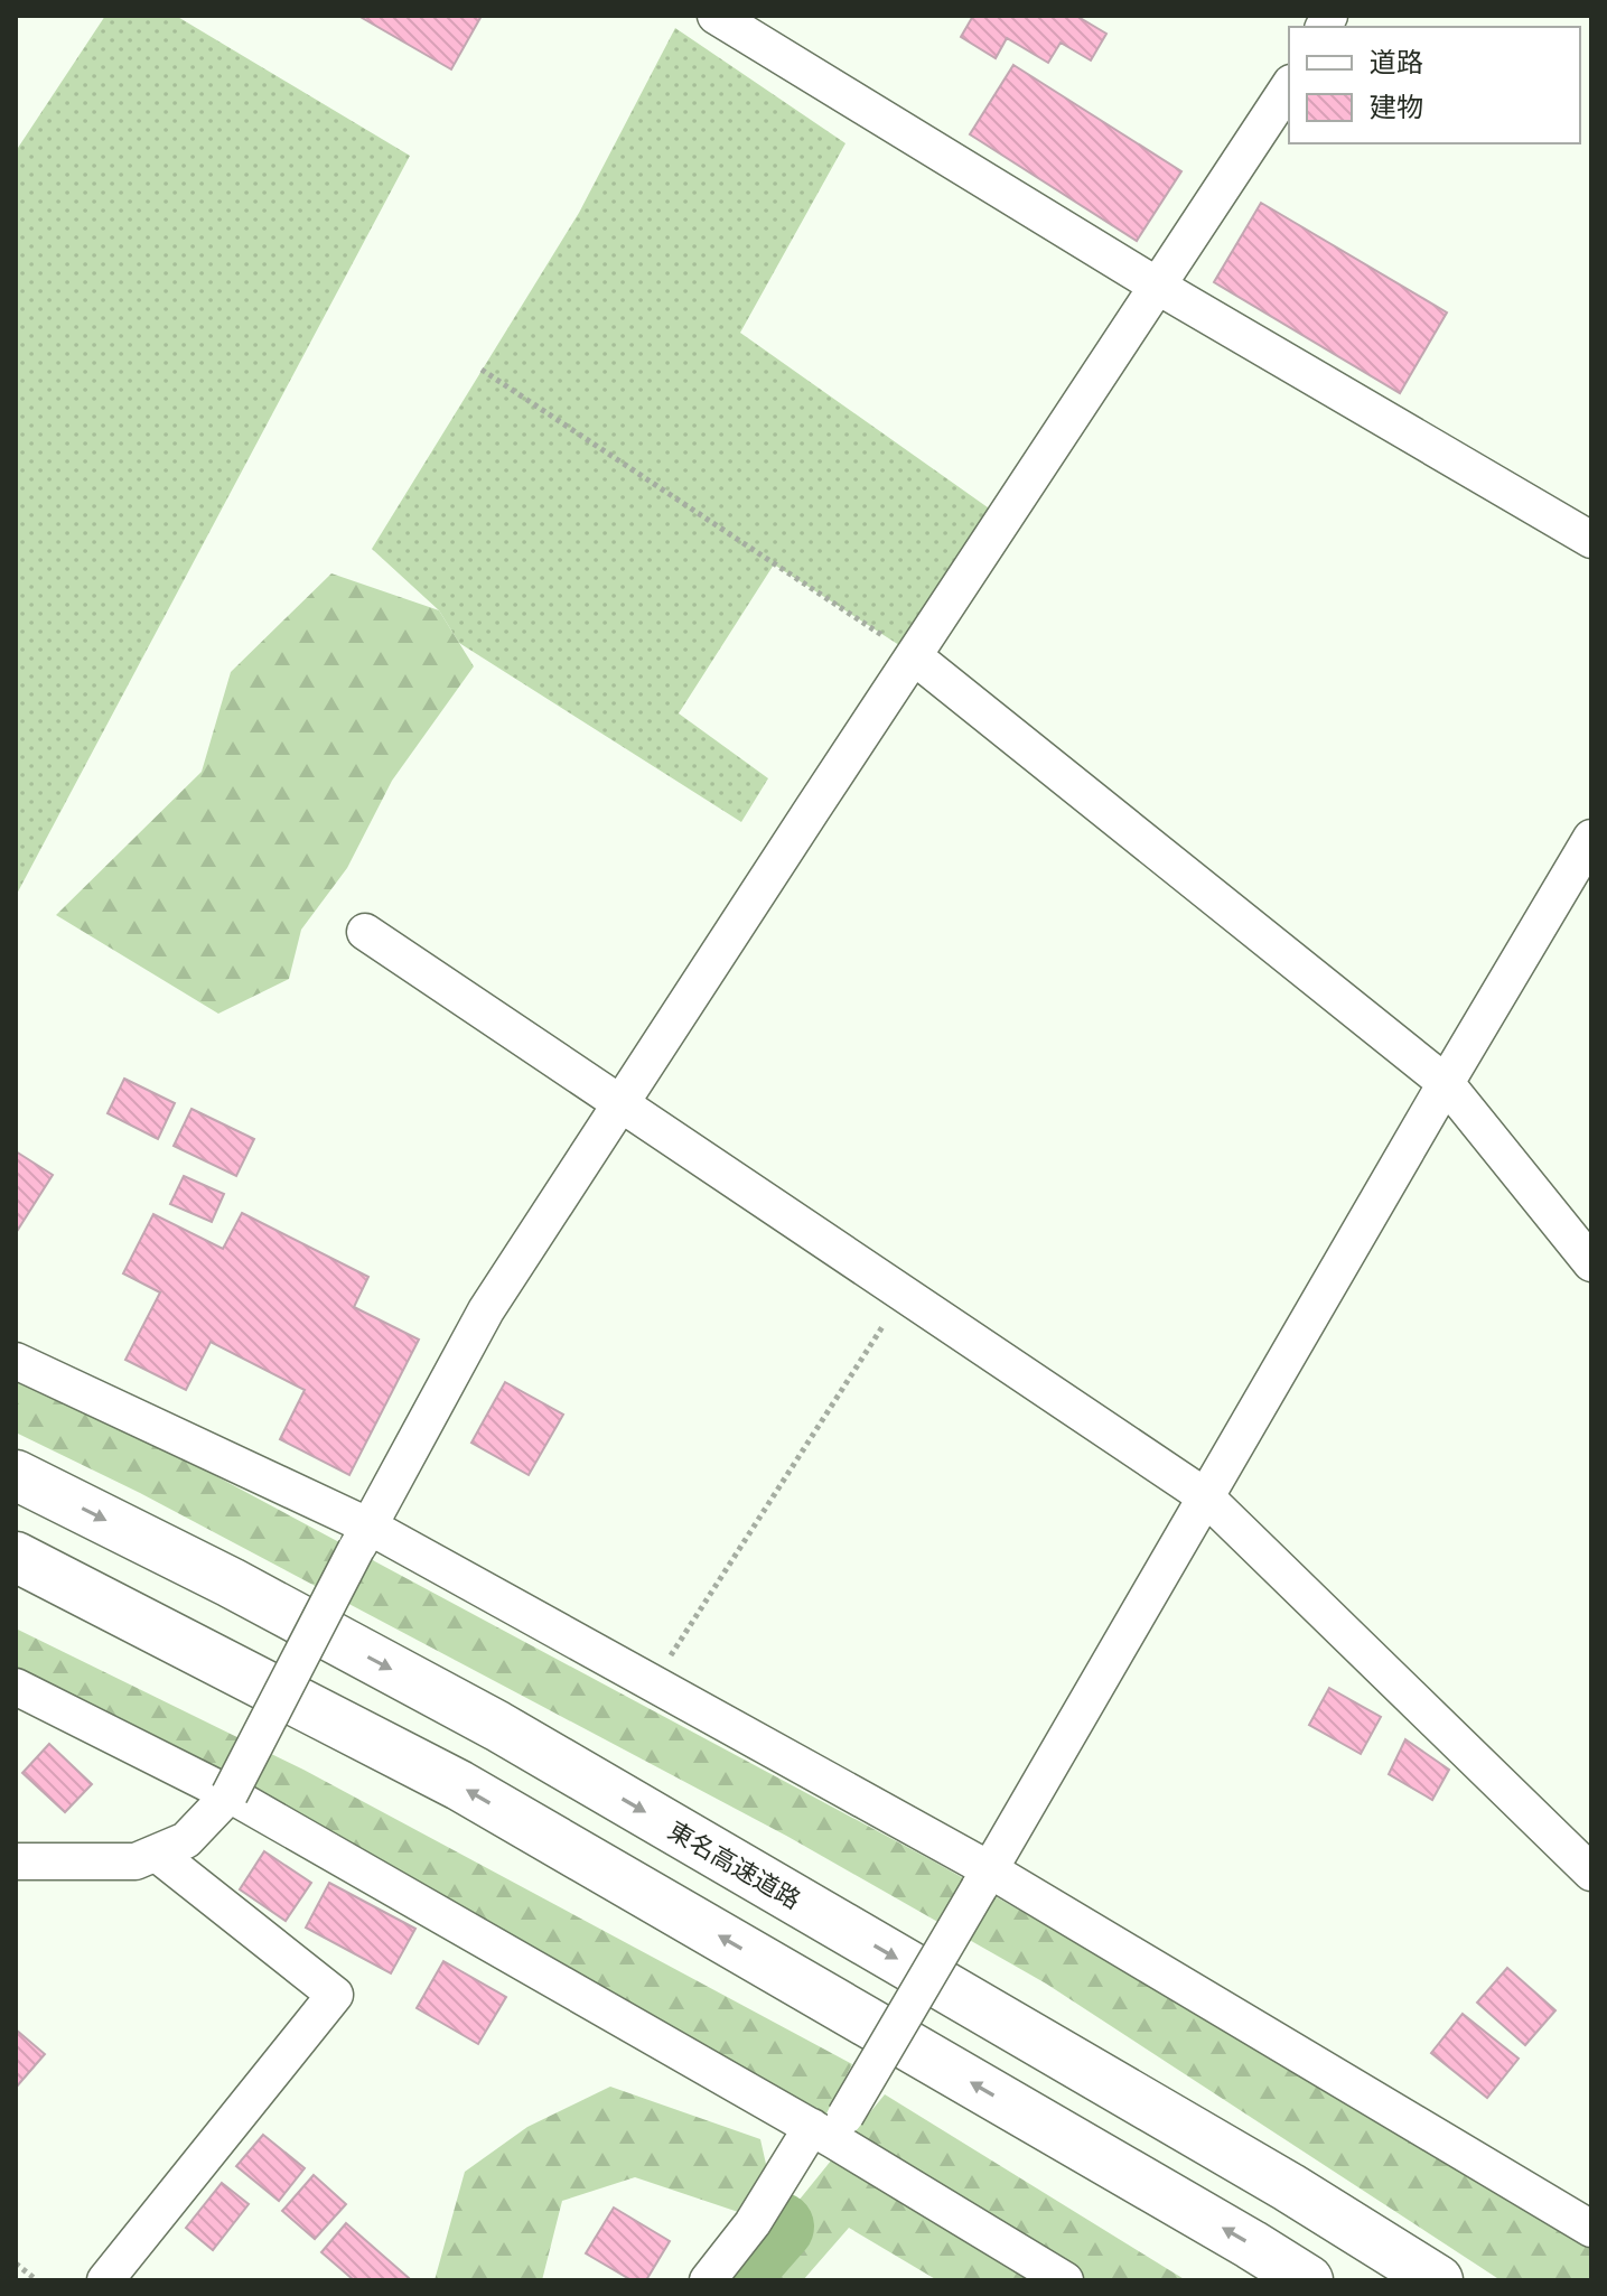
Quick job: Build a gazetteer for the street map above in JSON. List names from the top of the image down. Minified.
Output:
{"streets":{"highway":["東名高速道路"]},"legend":["道路","建物"]}
